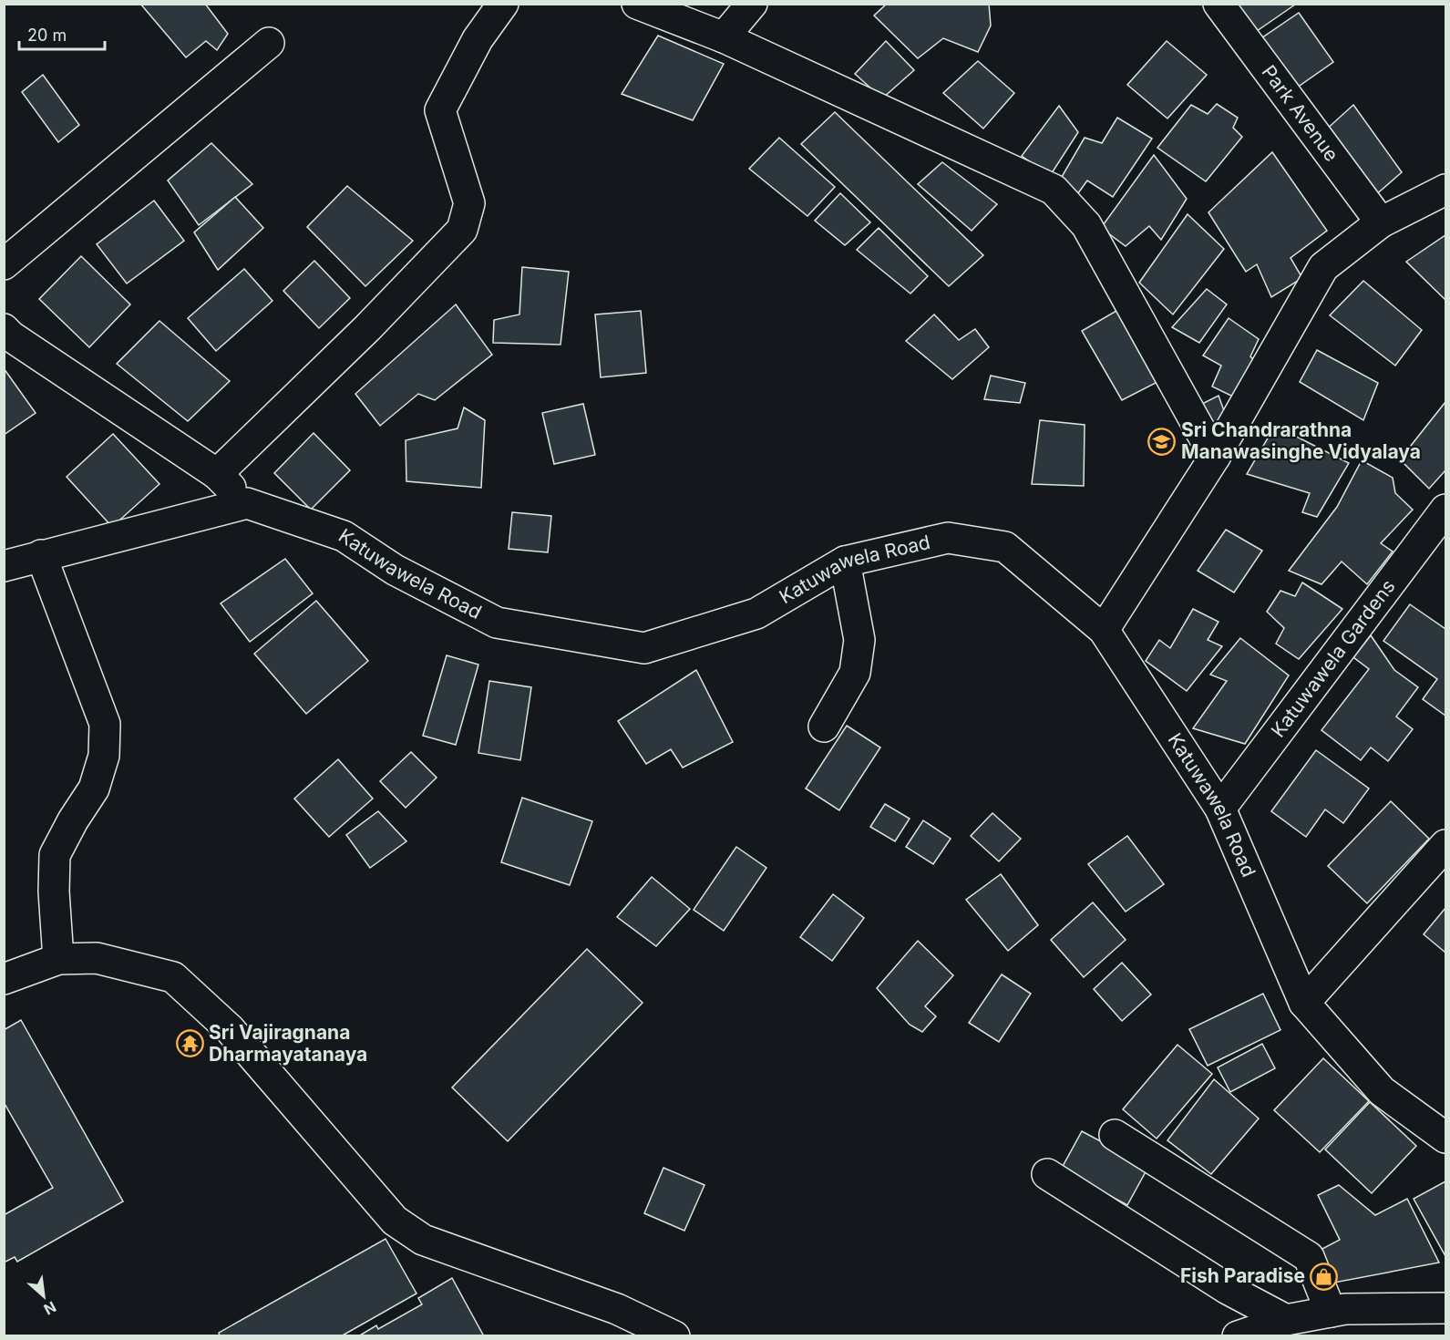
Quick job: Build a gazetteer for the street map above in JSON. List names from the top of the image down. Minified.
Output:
{"streets":{"street":["Park Avenue","Katuwawela Road","Katuwawela Gardens"]},"crossings":[["Katuwawela Road","Katuwawela Gardens"]],"places":{"school or university":["Sri Chandrarathna Manawasinghe Vidyalaya"],"temple":["Sri Vajiragnana Dharmayatanaya"],"shop":["Fish Paradise"]},"scale_bar":"20 m","north":"bottom right"}
